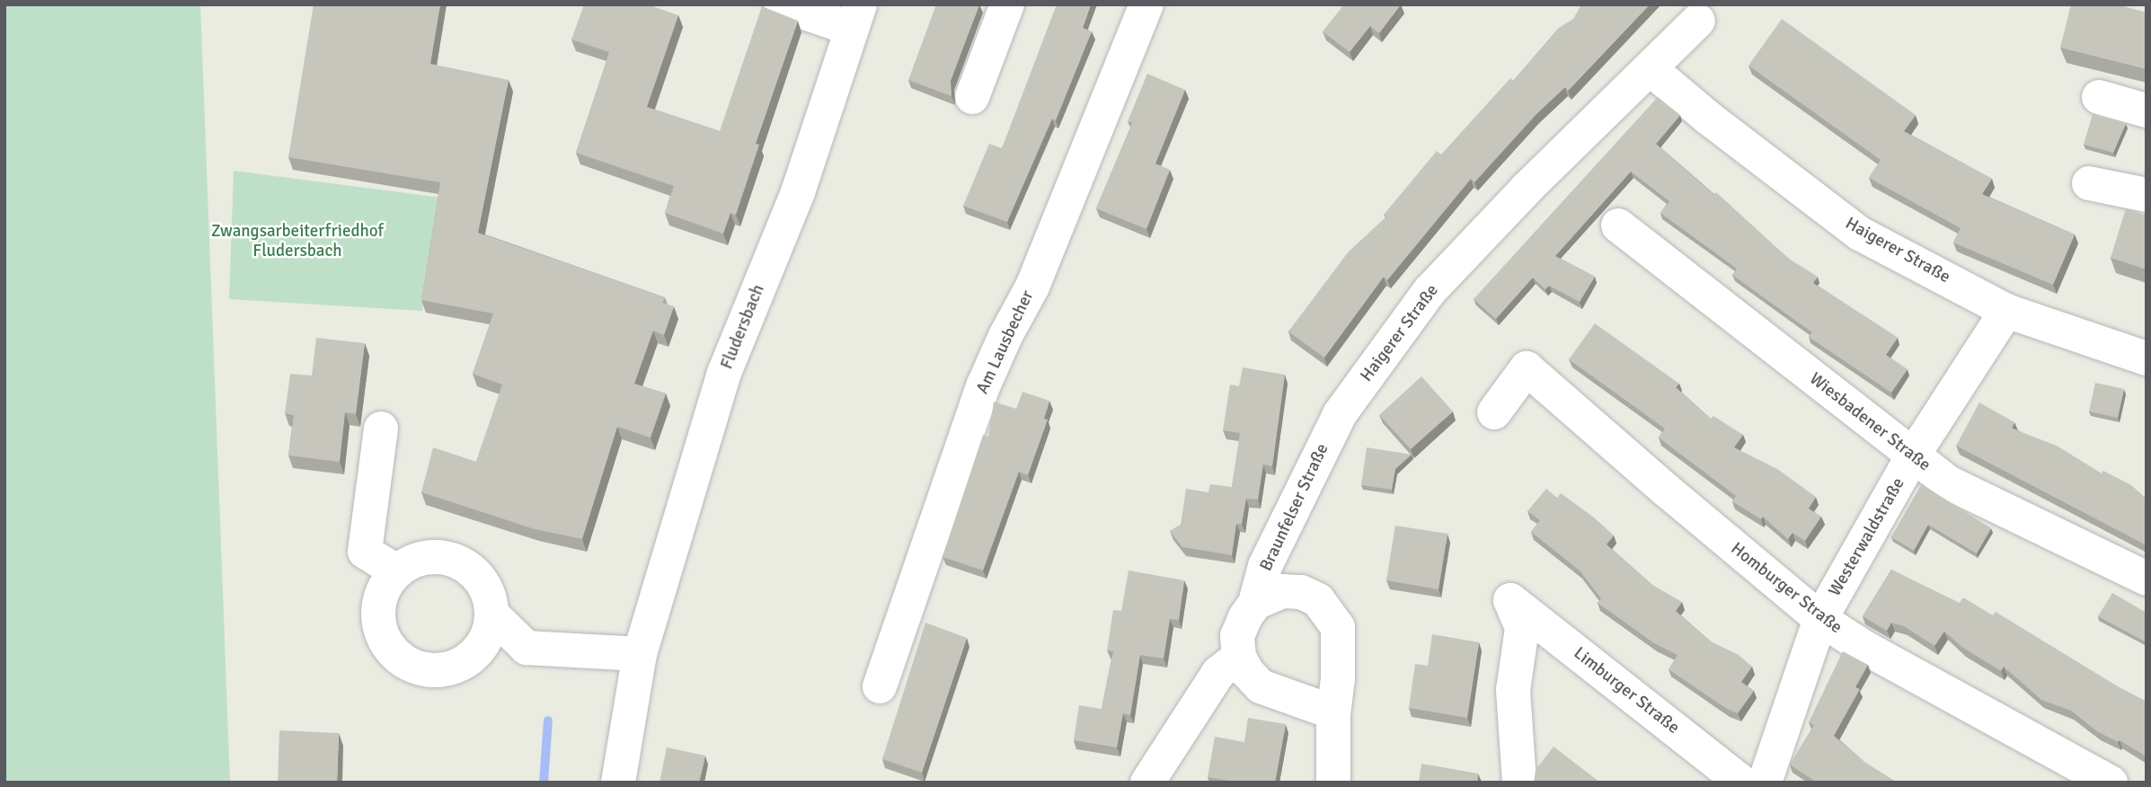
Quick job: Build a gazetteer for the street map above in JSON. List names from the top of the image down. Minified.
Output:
{"streets":{"street":["Haigerer Straße","Fludersbach","Am Lausbecher","Wiesbadener Straße","Braunfelser Straße","Westerwaldstraße","Homburger Straße","Limburger Straße"]},"crossings":[["Haigerer Straße","Braunfelser Straße"],["Haigerer Straße","Westerwaldstraße"],["Wiesbadener Straße","Westerwaldstraße"],["Westerwaldstraße","Homburger Straße"]],"parks":["Zwangsarbeiterfriedhof Fludersbach"]}
